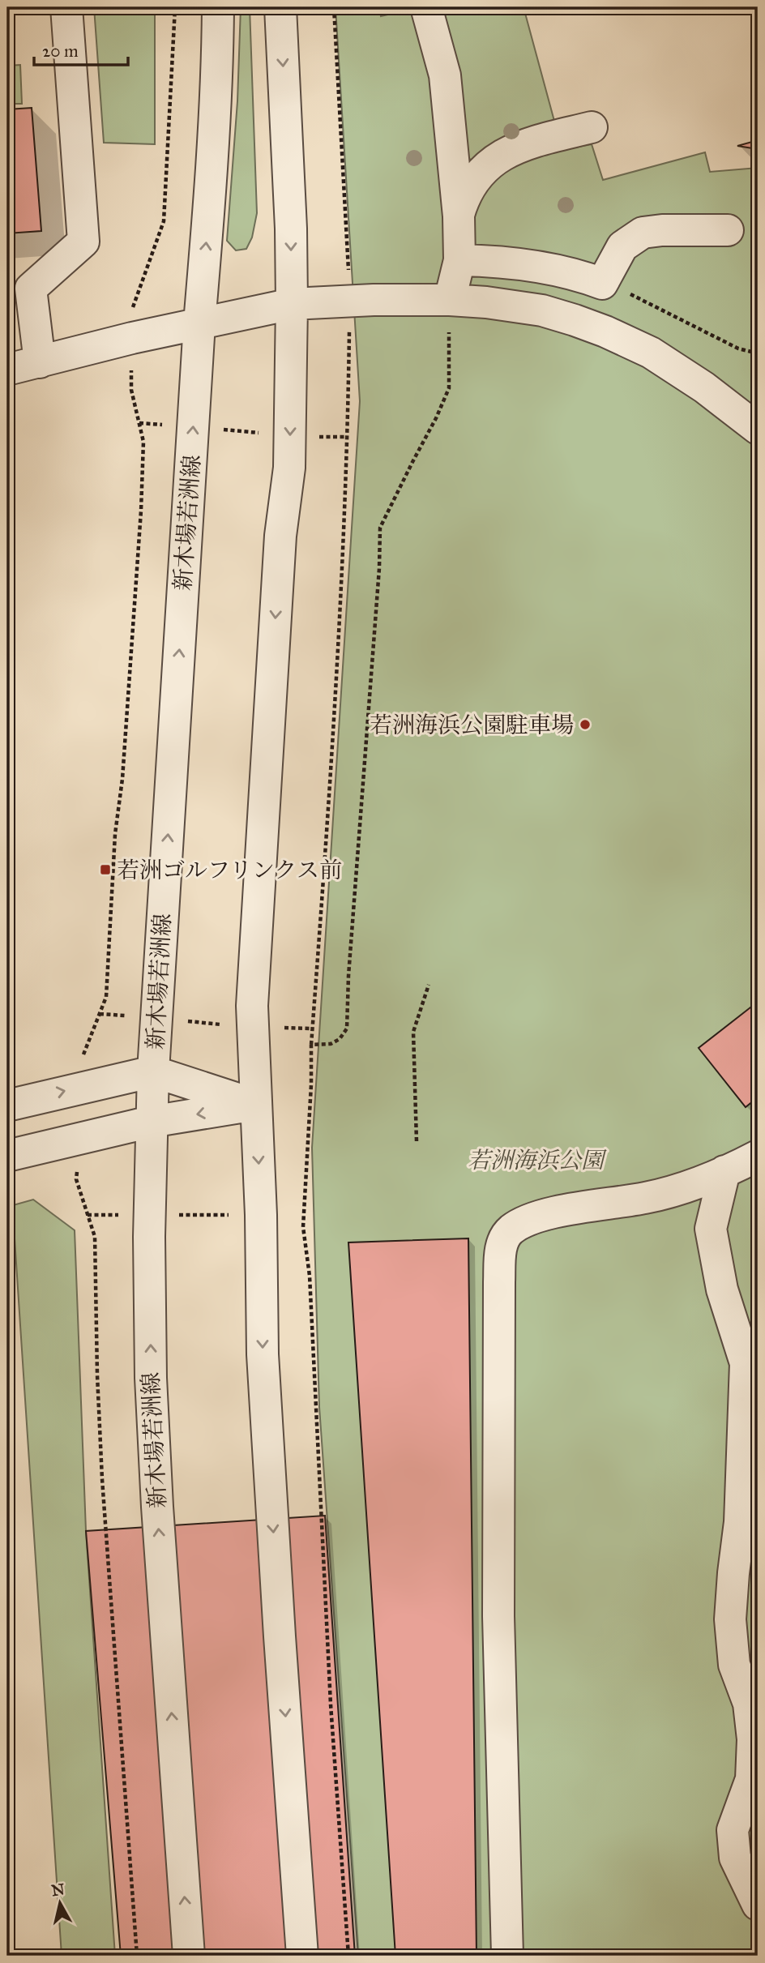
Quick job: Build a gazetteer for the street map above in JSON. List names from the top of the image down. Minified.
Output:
{"streets":{"street":["新木場若洲線"]},"parks":["若洲海浜公園"],"places":{"other":["若洲海浜公園駐車場"],"transit":["若洲ゴルフリンクス前"]},"scale_bar":"20 m","north":"top"}
